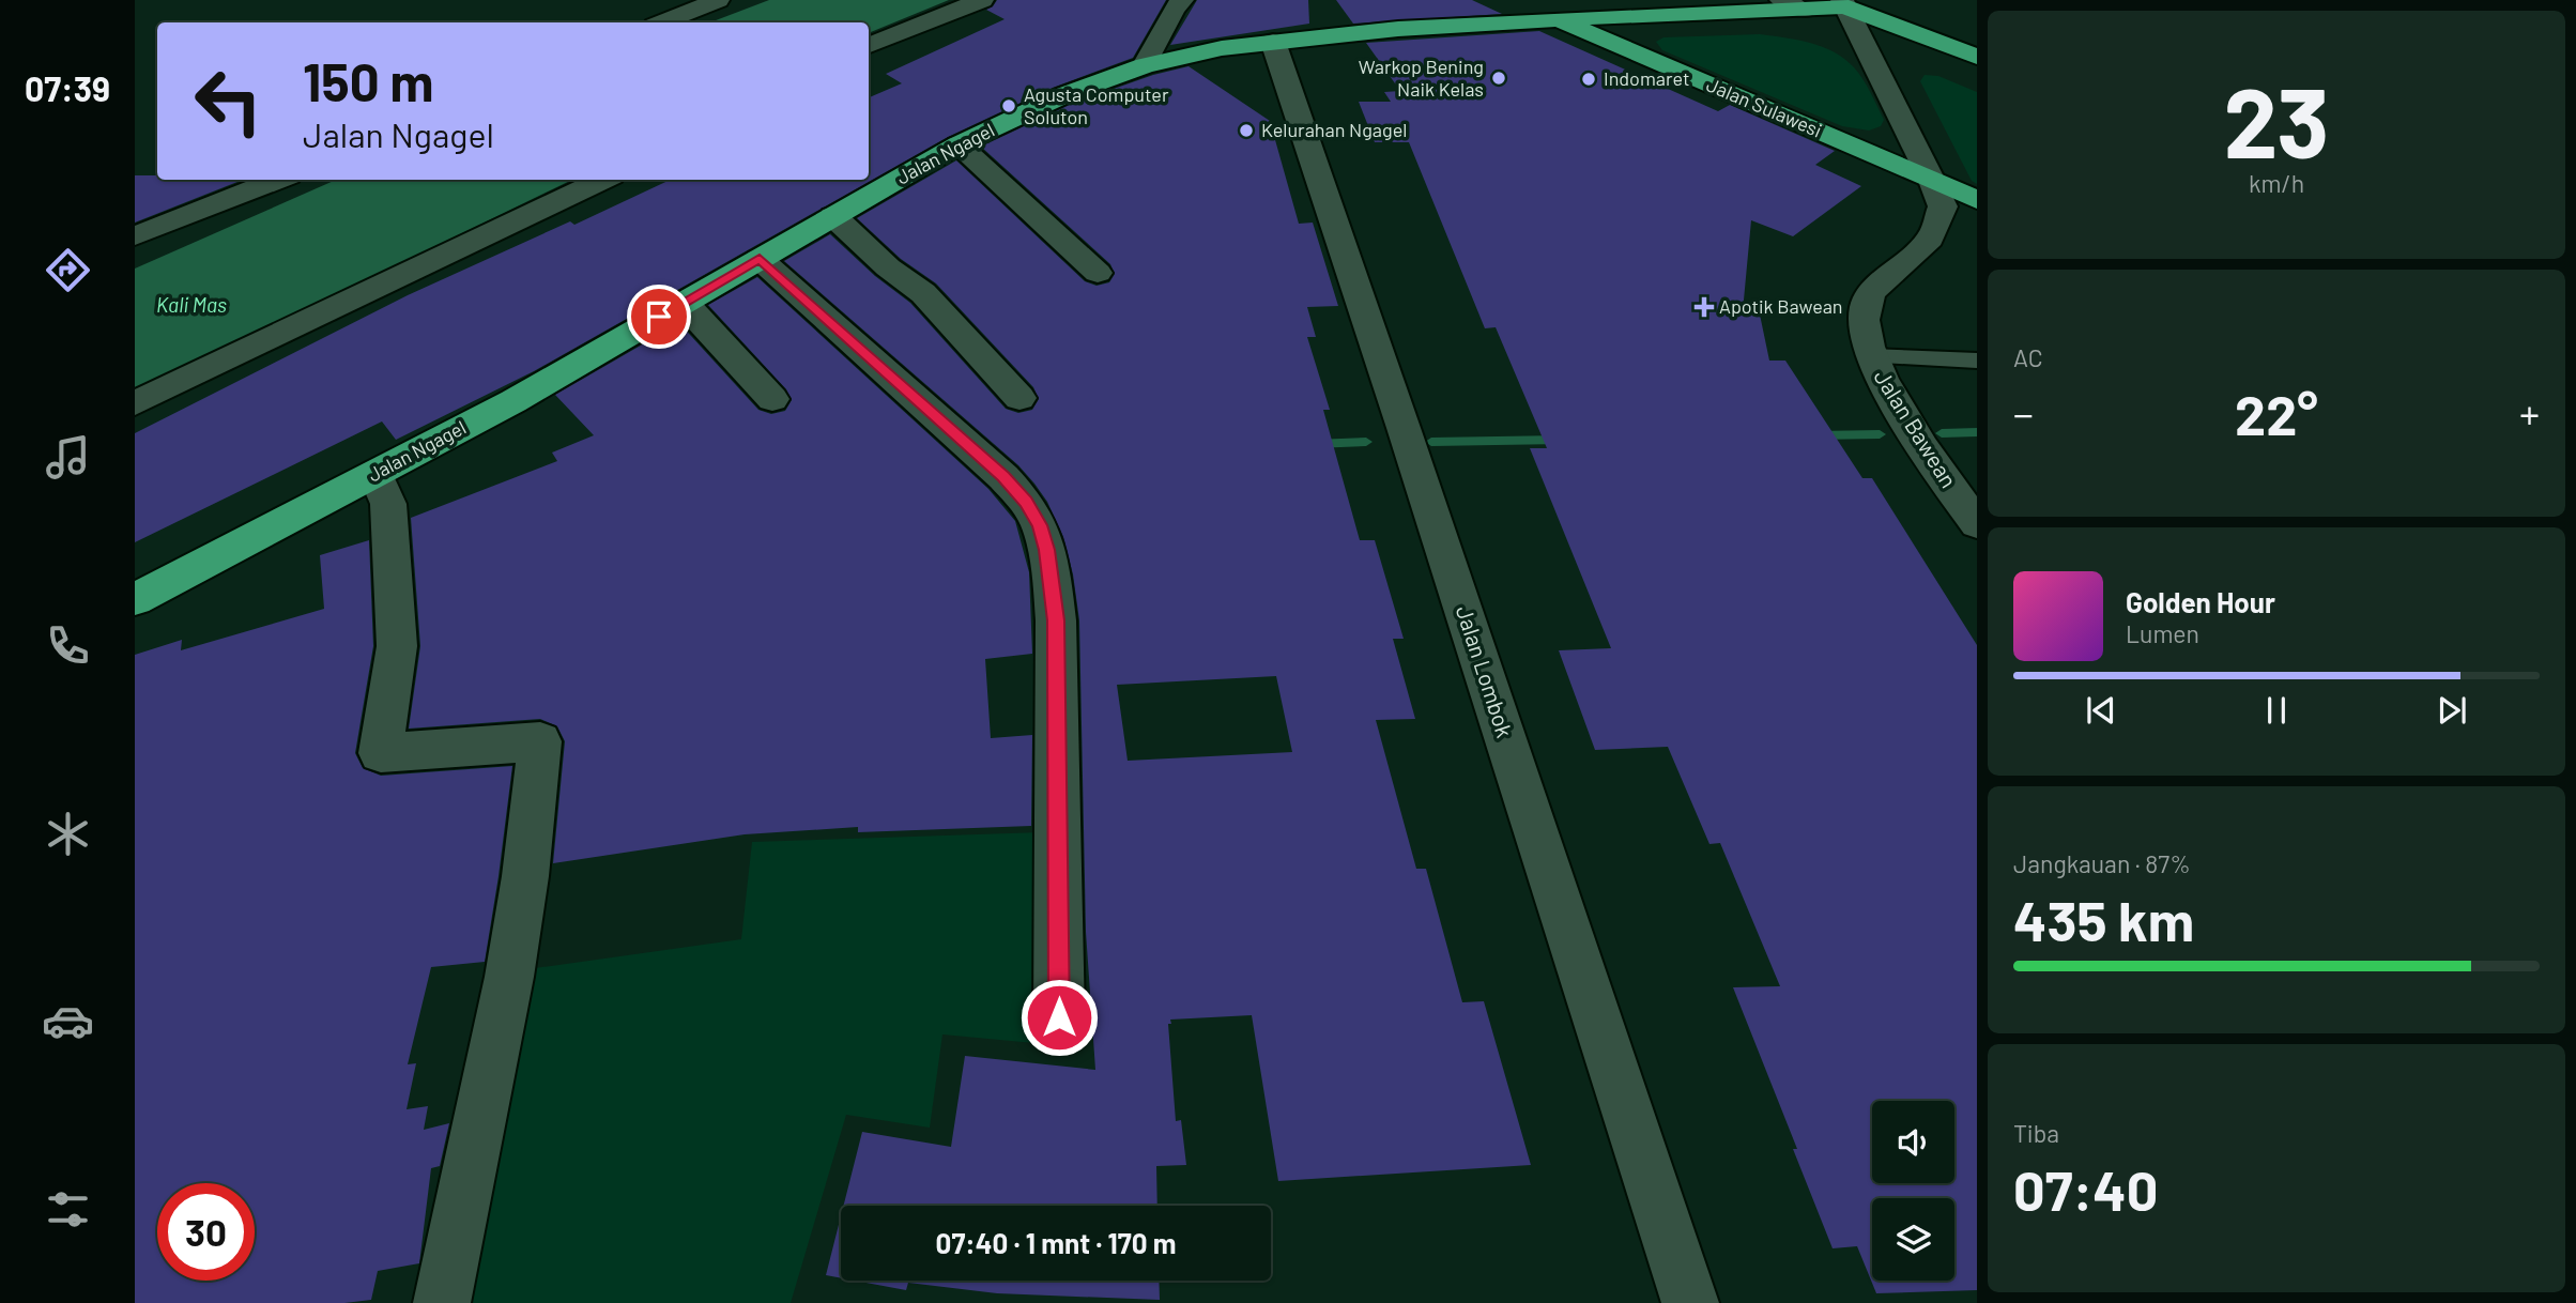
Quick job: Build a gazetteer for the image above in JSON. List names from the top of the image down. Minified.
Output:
{"streets":{"highway":["Jalan Sulawesi","Jalan Ngagel"],"street":["Jalan Bawean","Jalan Lombok"]},"crossings":[["Jalan Sulawesi","Jalan Ngagel"],["Jalan Sulawesi","Jalan Bawean"],["Jalan Ngagel","Jalan Lombok"]],"water":["Kali Mas"],"places":{"other":["Warkop Bening Naik Kelas","Indomaret","Agusta Computer Soluton","Kelurahan Ngagel"],"health":["Apotik Bawean"]},"page":{"tabs":"07:39","tile":[["23","km/h"],"AC",["Jangkauan · 87%","435 km"],["Tiba","07:40"]],"turn":["150 m","Jalan Ngagel"],"heat":["−","22°","+"],"song":["Golden Hour","Lumen"],"limit":"30","trip":"07:40 · 1 mnt · 170 m"}}
